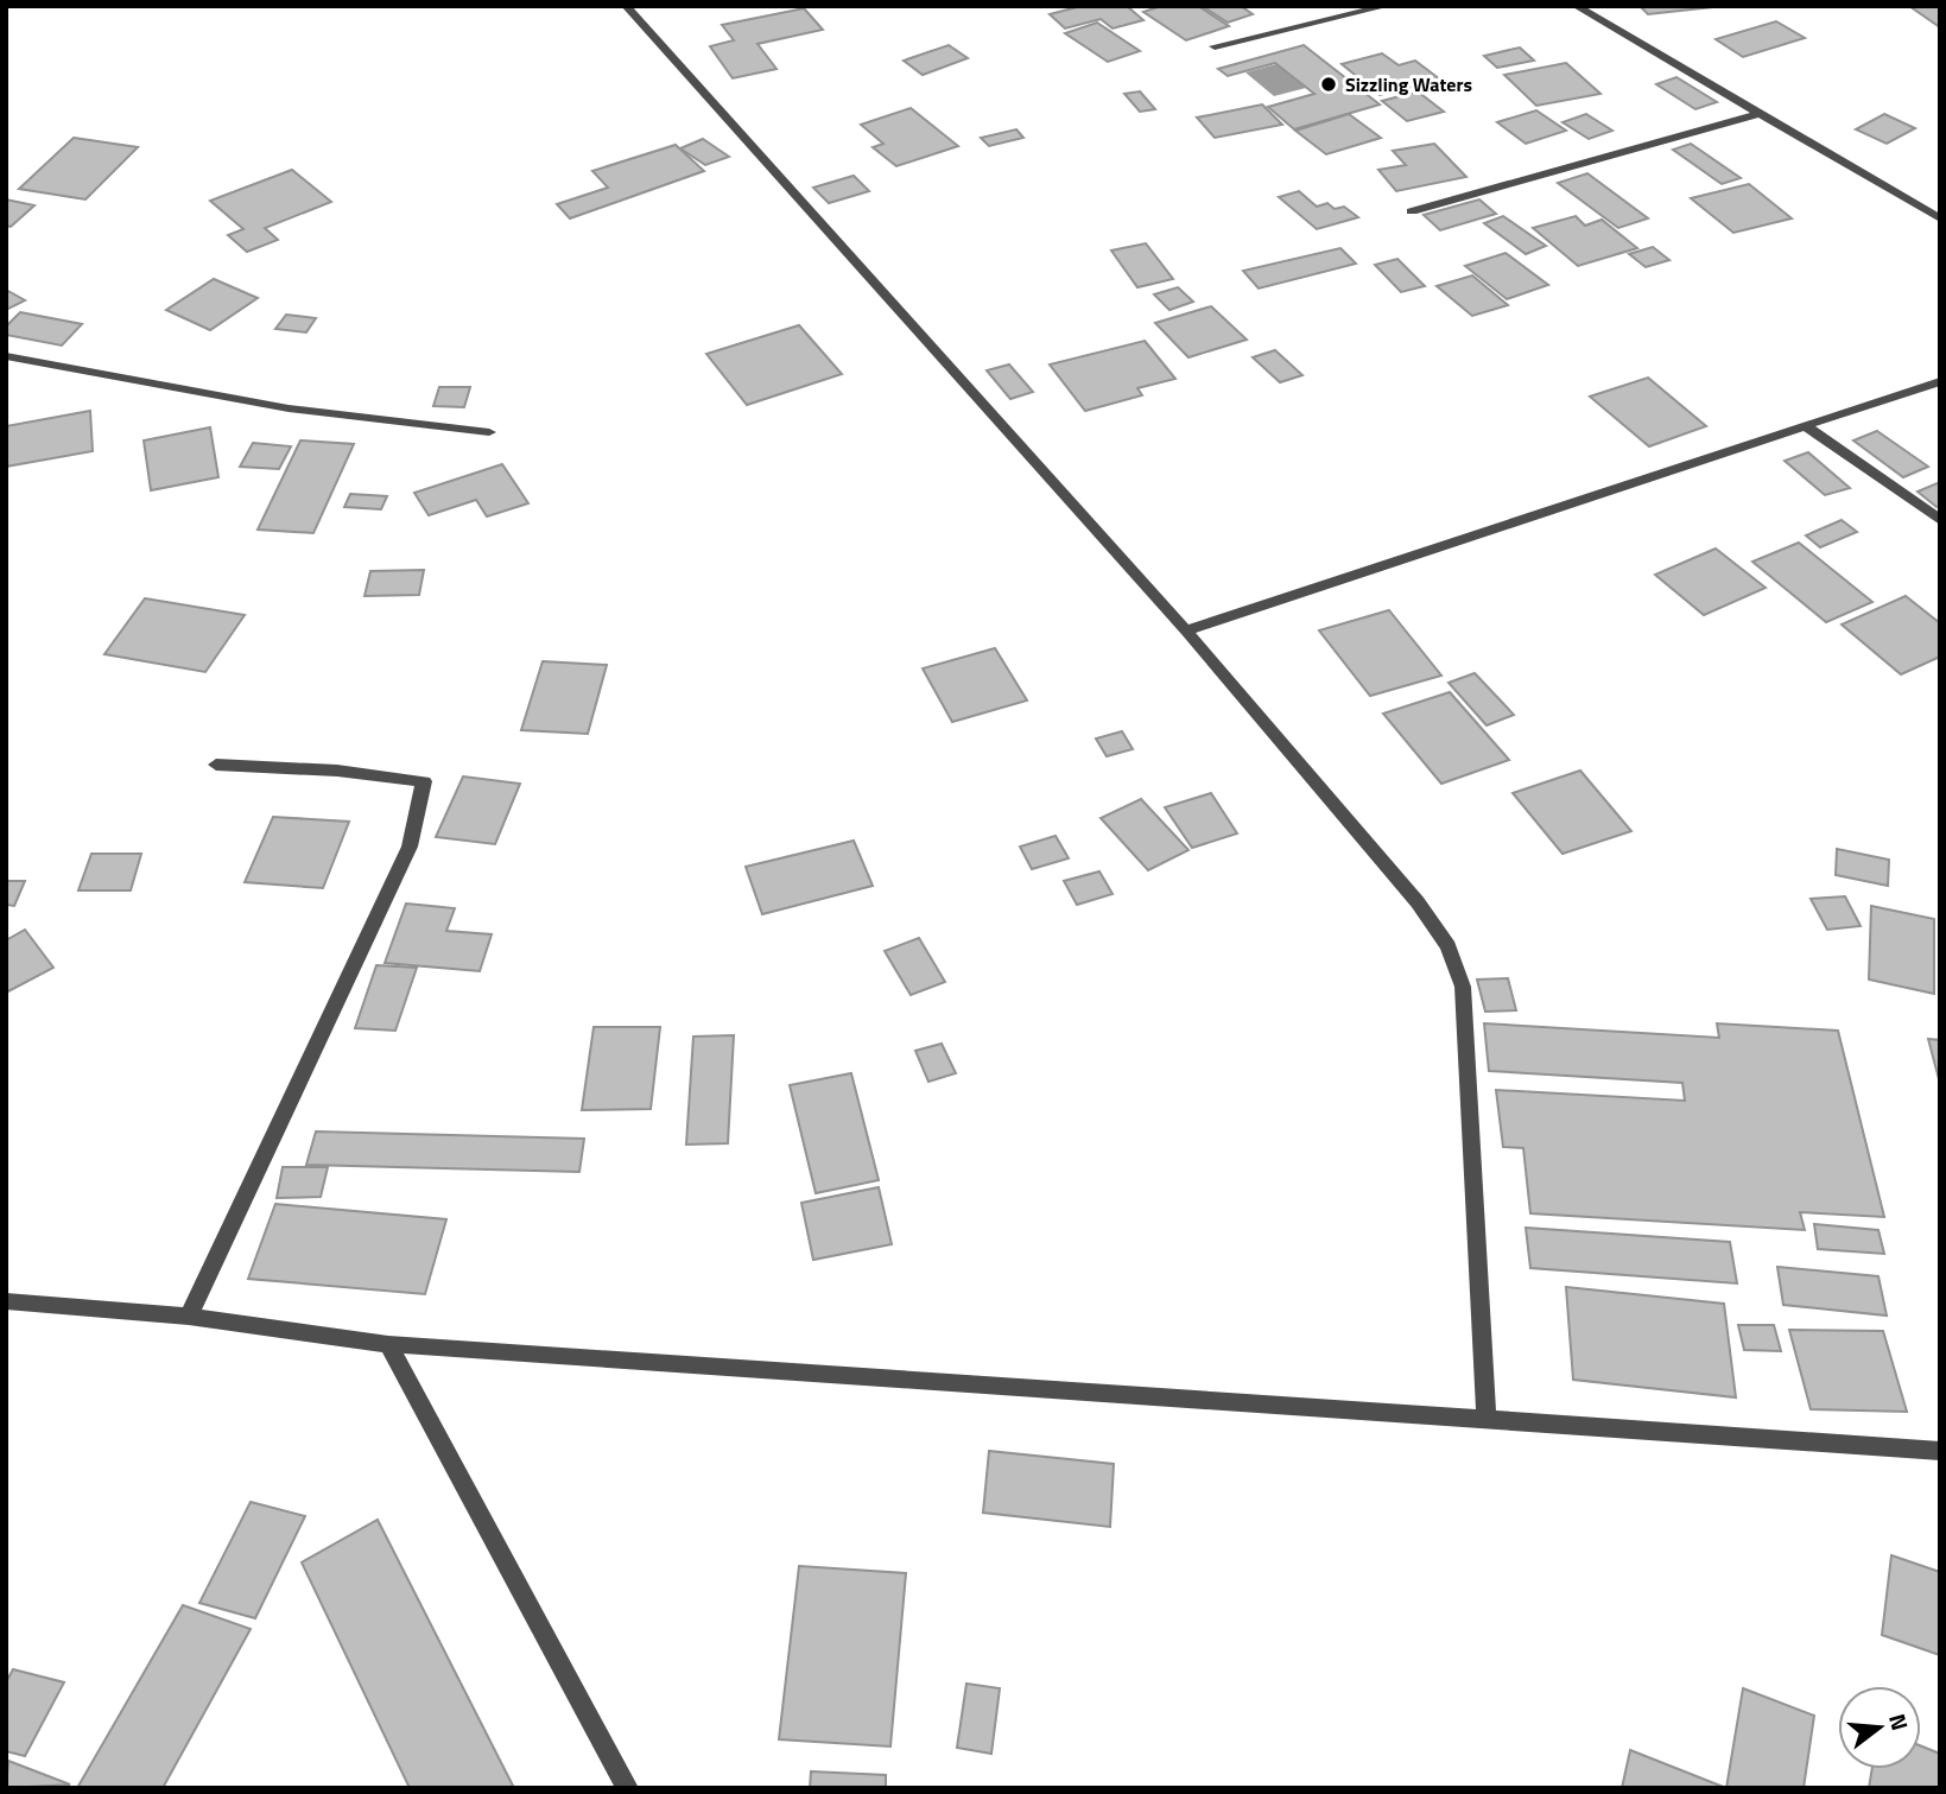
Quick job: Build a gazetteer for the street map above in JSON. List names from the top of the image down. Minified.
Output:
{"places":["Sizzling Waters"],"north":"right"}
